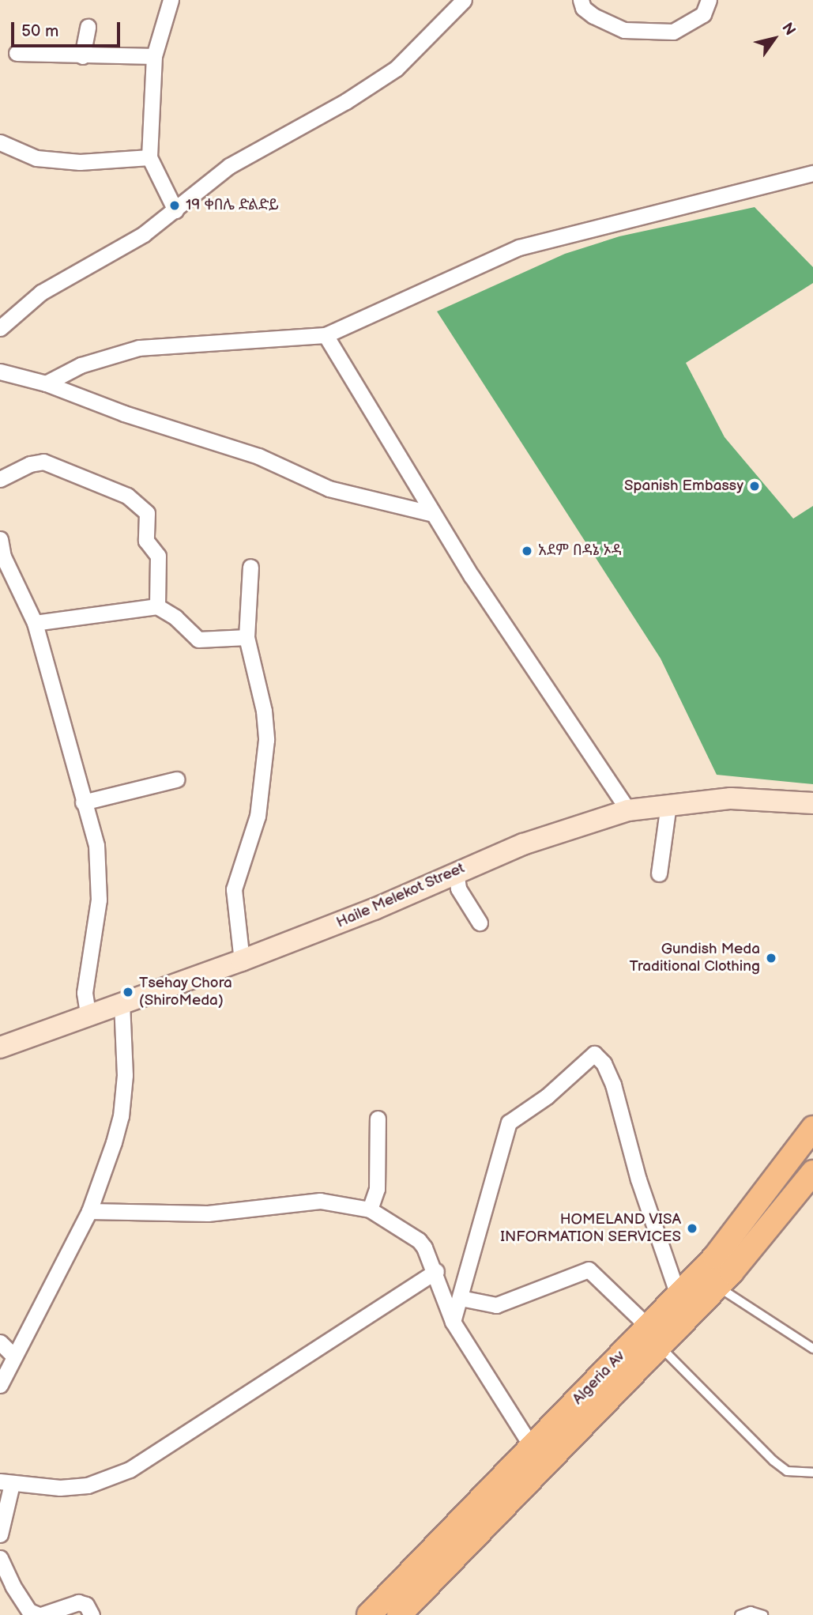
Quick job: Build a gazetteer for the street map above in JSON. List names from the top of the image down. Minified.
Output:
{"streets":{"main road":["Haile Melekot Street","Algeria Av"]},"places":["19 ቀበሌ ድልድይ","Spanish Embassy","አደም በዳኔ ኦዳ","Gundish Meda Traditional Clothing","Tsehay Chora (ShiroMeda)","HOMELAND VISA INFORMATION SERVICES"],"scale_bar":"50 m","north":"top right"}
